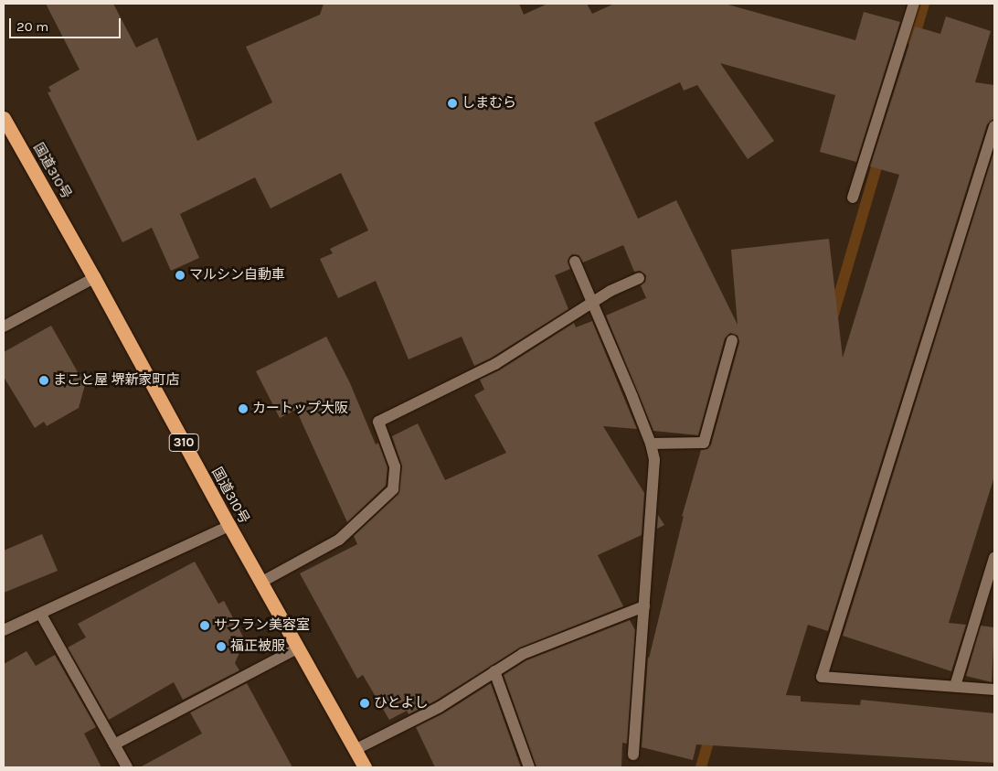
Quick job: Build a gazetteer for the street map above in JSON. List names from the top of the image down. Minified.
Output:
{"streets":{"highway":["国道310号","310"]},"places":["しまむら","マルシン自動車","まこと屋 堺新家町店","カートップ大阪","サフラン美容室","福正被服","ひとよし"],"scale_bar":"20 m"}
